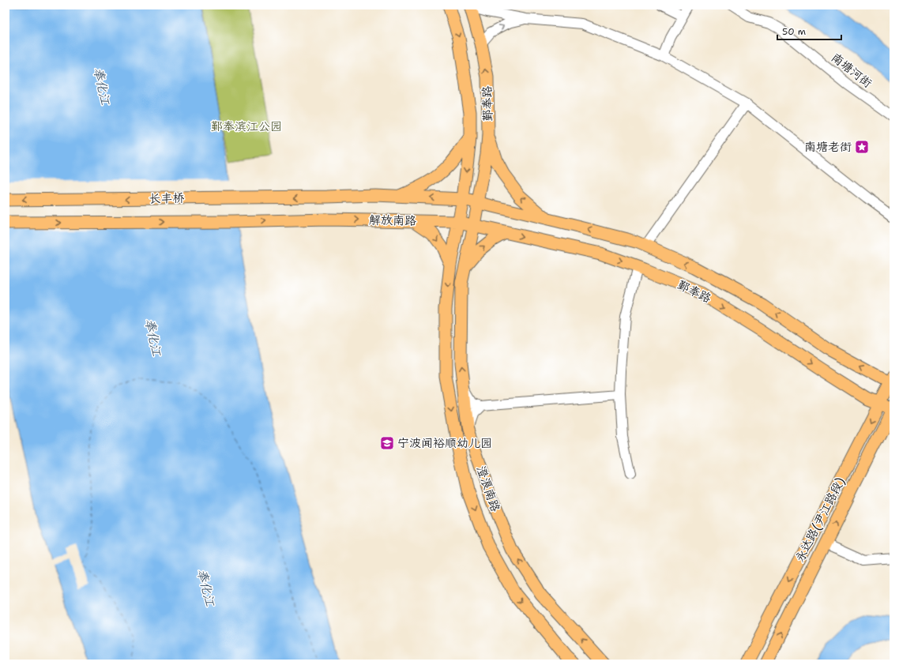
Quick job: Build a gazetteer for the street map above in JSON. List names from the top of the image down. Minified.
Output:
{"streets":{"main road":["鄞奉路","长丰桥","解放南路","澄浪南路","永达路(尹江路段)"],"street":["南塘河街"]},"crossings":[["鄞奉路","长丰桥"],["鄞奉路","解放南路"],["鄞奉路","澄浪南路"],["鄞奉路","永达路(尹江路段)"],["长丰桥","解放南路"],["解放南路","澄浪南路"]],"one_way":["解放南路"],"water":["奉化江"],"parks":["鄞奉滨江公园"],"places":{"place":["南塘老街"],"school or university":["宁波闻裕顺幼儿园"]},"scale_bar":"50 m"}
